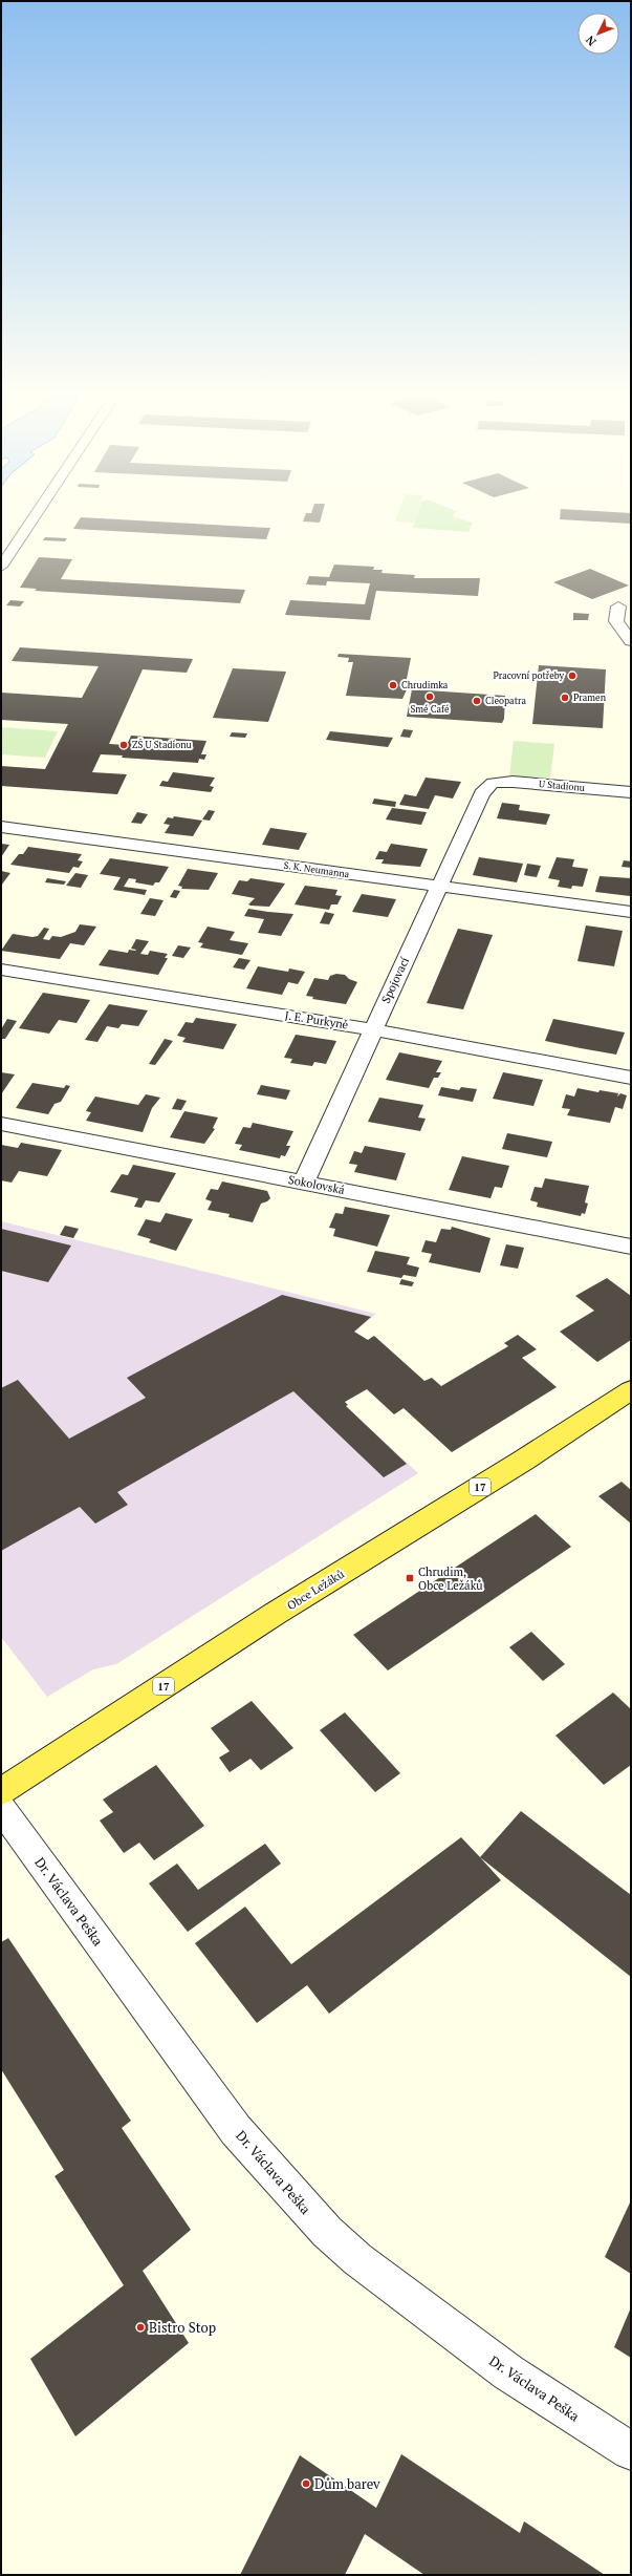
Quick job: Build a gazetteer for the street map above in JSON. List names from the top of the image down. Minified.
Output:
{"streets":{"main road":["17","Obce Ležáků"],"street":["U Stadionu","S. K. Neumanna","Spojovací","J. E. Purkyně","Sokolovská","Dr. Václava Peška"]},"crossings":[["U Stadionu","Spojovací"],["S. K. Neumanna","Spojovací"],["Spojovací","J. E. Purkyně"],["Spojovací","Sokolovská"]],"places":{"other":["Pracovní potřeby","Chrudimka","Smé Café","Pramen","Cleopatra","ZŠ U Stadionu","Bistro Stop","Dům barev"],"transit":["Chrudim, Obce Ležáků"]},"north":"bottom left"}
